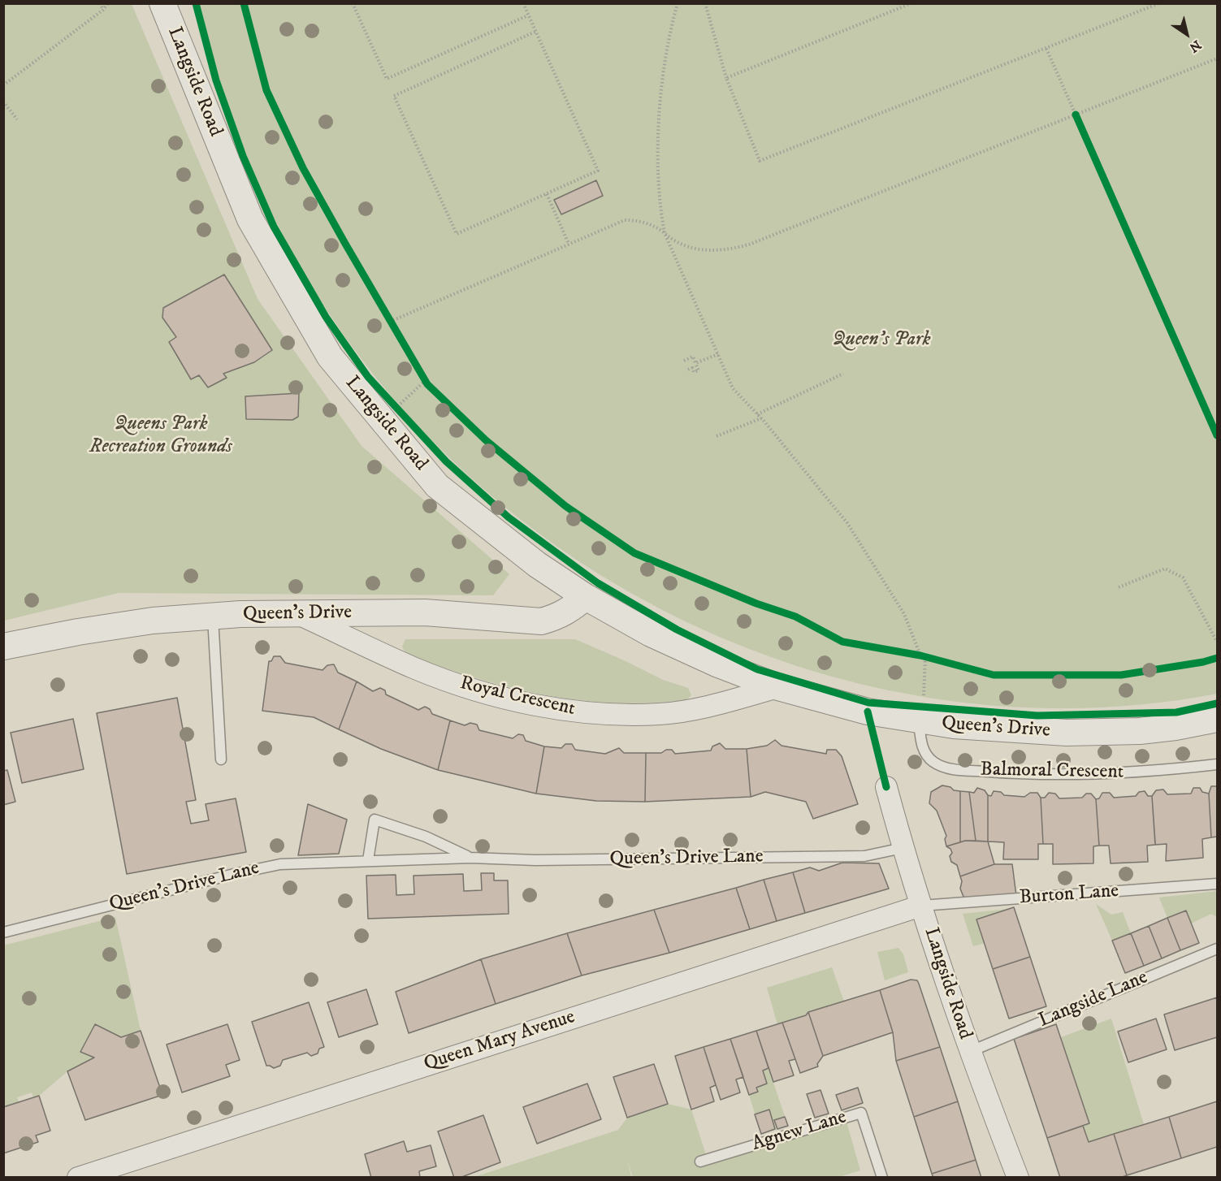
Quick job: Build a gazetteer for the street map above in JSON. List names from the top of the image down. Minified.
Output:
{"streets":{"street":["Langside Road","Queen's Drive","Royal Crescent","Queen Mary Avenue"],"lane":["Balmoral Crescent","Queen's Drive Lane","Burton Lane","Langside Lane","Agnew Lane"]},"crossings":[["Langside Road","Queen's Drive"],["Langside Road","Royal Crescent"],["Langside Road","Queen's Drive Lane"],["Langside Road","Burton Lane"],["Langside Road","Langside Lane"],["Langside Road","Queen Mary Avenue"],["Queen's Drive","Royal Crescent"],["Queen's Drive","Balmoral Crescent"],["Burton Lane","Queen Mary Avenue"]],"parks":["Queen's Park","Queens Park Recreation Grounds"],"north":"bottom right"}
